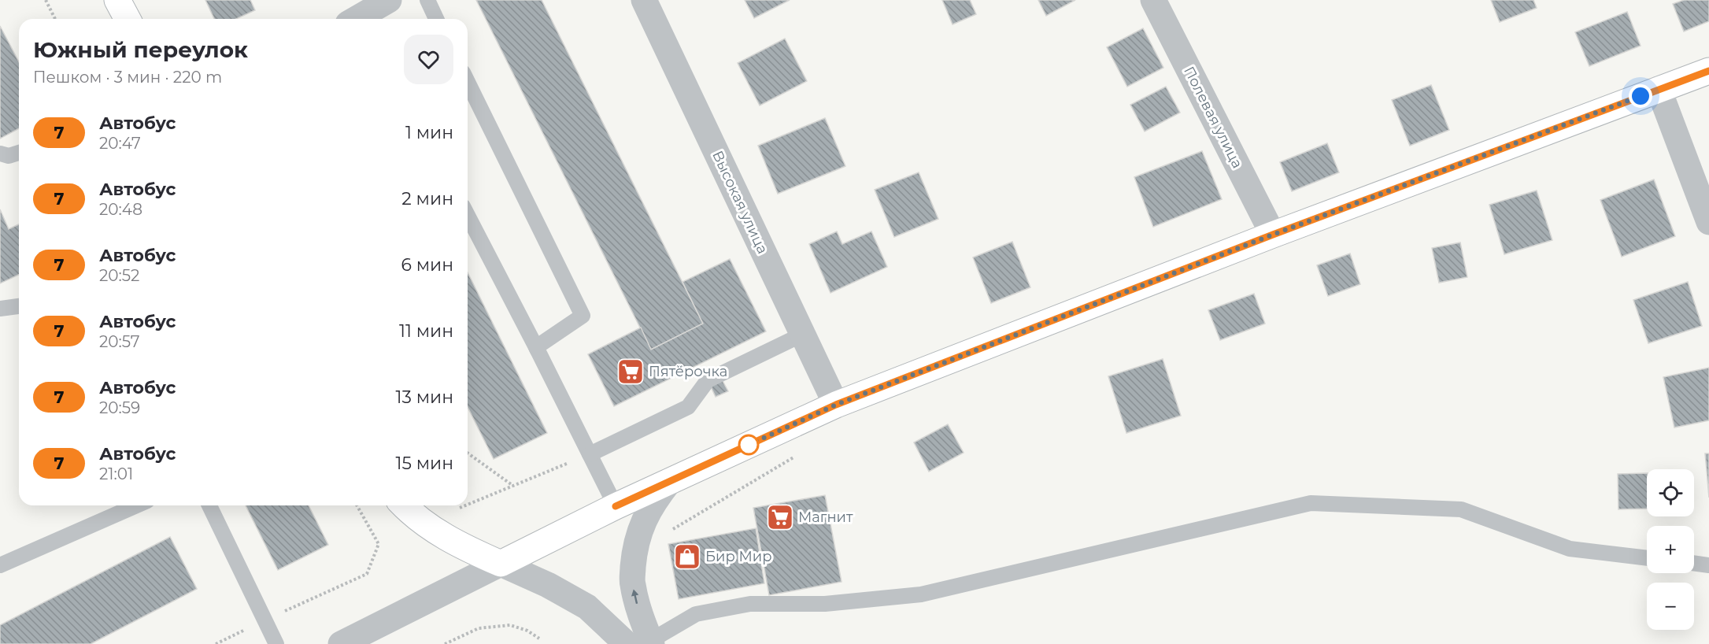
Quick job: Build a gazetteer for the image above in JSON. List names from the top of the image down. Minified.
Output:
{"streets":{"street":["Полевая улица","Высокая улица"]},"places":{"supermarket":["Пятёрочка","Магнит"],"shop":["Бир Мир"]},"lines":["bus line 7"],"page":{"heading":["Южный переулок","Пешком · 3 мин · 220 m"],"list":[{"mark":"7","name":"Автобус","note":"20:47","value":"1 мин"},{"mark":"7","name":"Автобус","note":"20:48","value":"2 мин"},{"mark":"7","name":"Автобус","note":"20:52","value":"6 мин"},{"mark":"7","name":"Автобус","note":"20:57","value":"11 мин"},{"mark":"7","name":"Автобус","note":"20:59","value":"13 мин"},{"mark":"7","name":"Автобус","note":"21:01","value":"15 мин"}],"map_buttons":["+","−"]}}
